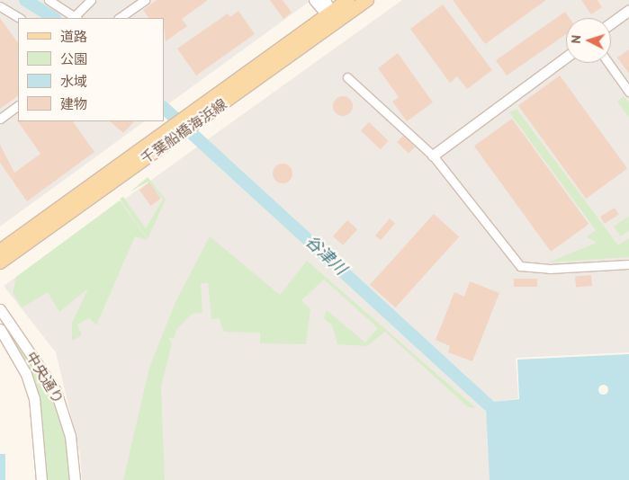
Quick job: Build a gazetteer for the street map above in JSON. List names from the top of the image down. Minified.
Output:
{"streets":{"main road":["千葉船橋海浜線"],"street":["中央通り"]},"water":["谷津川"],"legend":["道路","公園","水域","建物"],"north":"left"}
